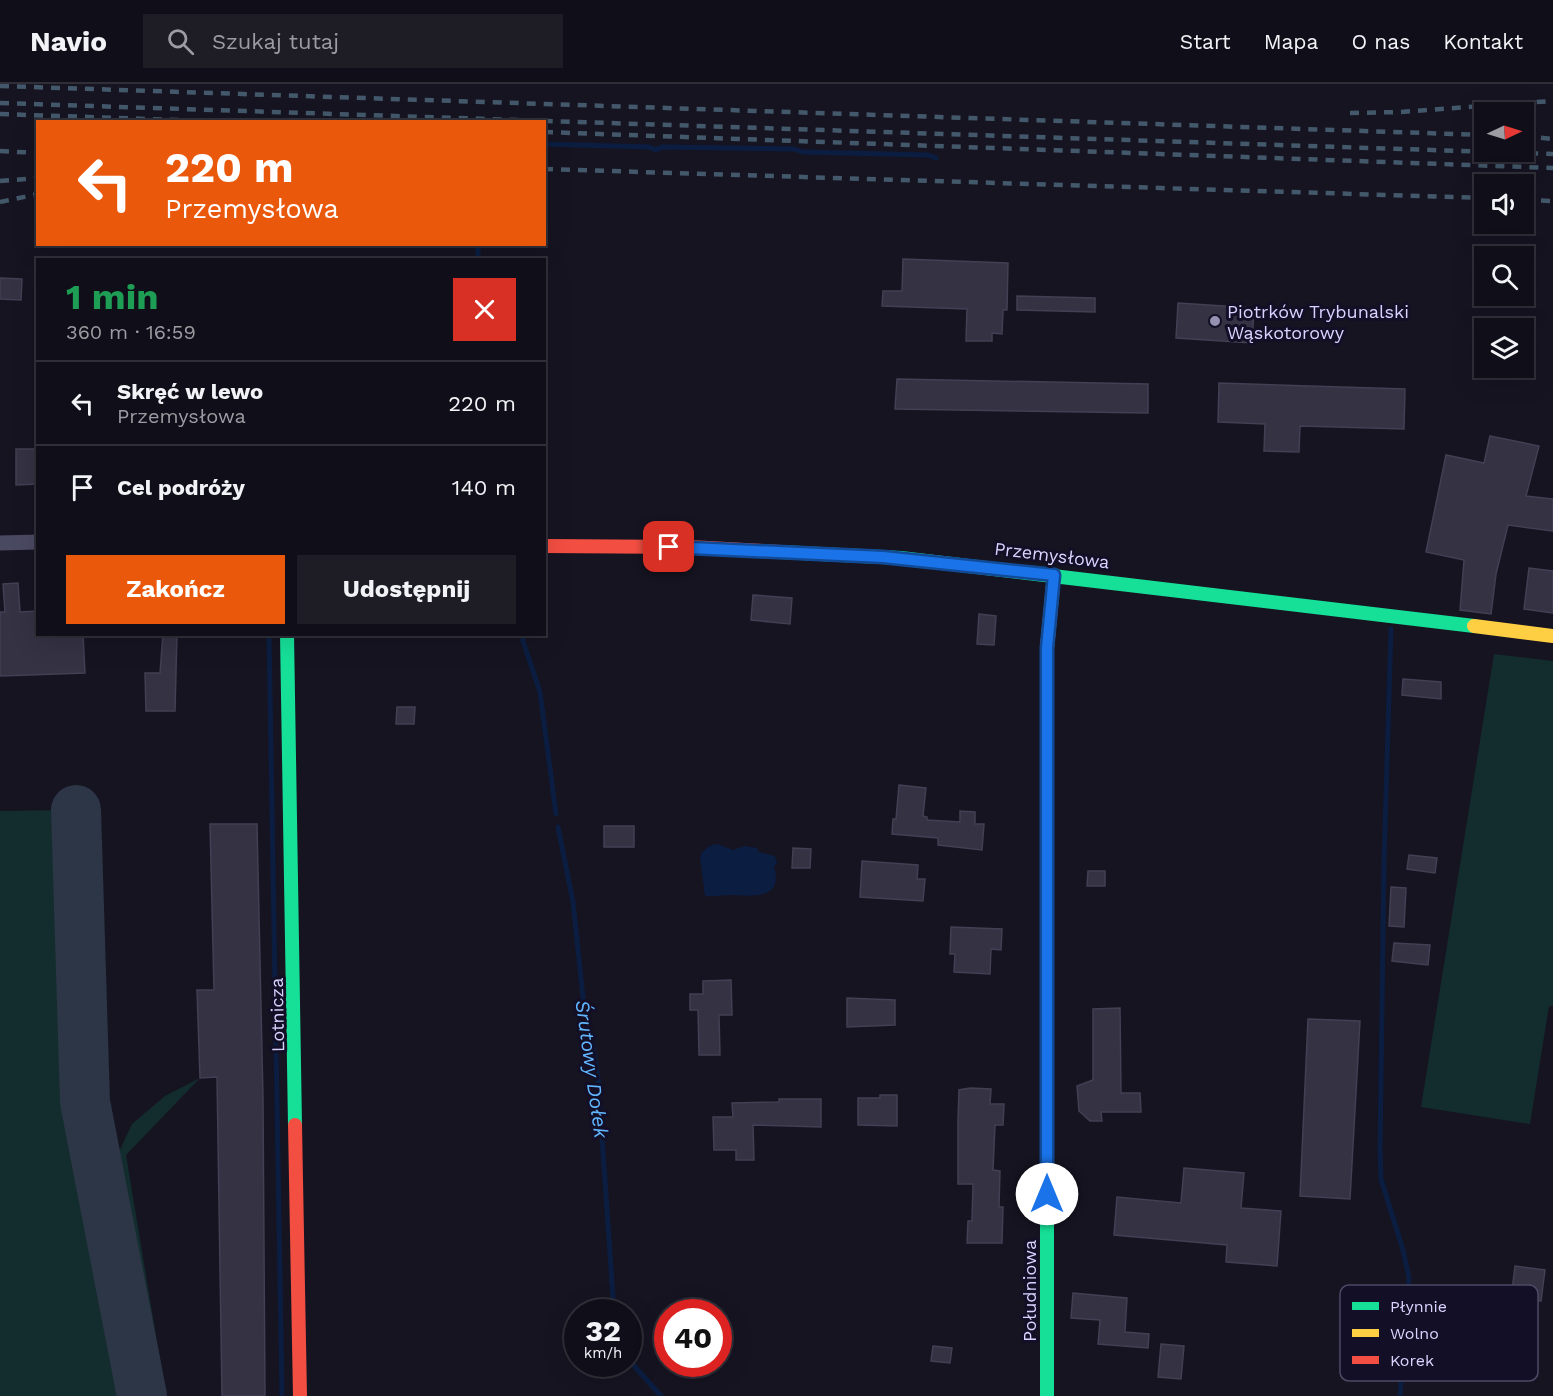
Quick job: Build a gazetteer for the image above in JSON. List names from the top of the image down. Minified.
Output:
{"streets":{"street":["Przemysłowa","Lotnicza","Południowa"]},"crossings":[["Przemysłowa","Południowa"]],"water":["Śrutowy Dołek"],"places":["Piotrków Trybunalski Wąskotorowy"],"legend":["Płynnie","Wolno","Korek"],"north":"right","page":{"header":"Navio","search":"Szukaj tutaj","nav":["Start","Mapa","O nas","Kontakt"],"turn":["220 m","Przemysłowa"],"heading":["1 min","360 m · 16:59"],"list":[{"name":"Skręć w lewo","note":"Przemysłowa","value":"220 m"},{"name":"Cel podróży","value":"140 m"}],"buttons":["Zakończ","Udostępnij"],"speed":"32 km/h","limit":"40"}}
